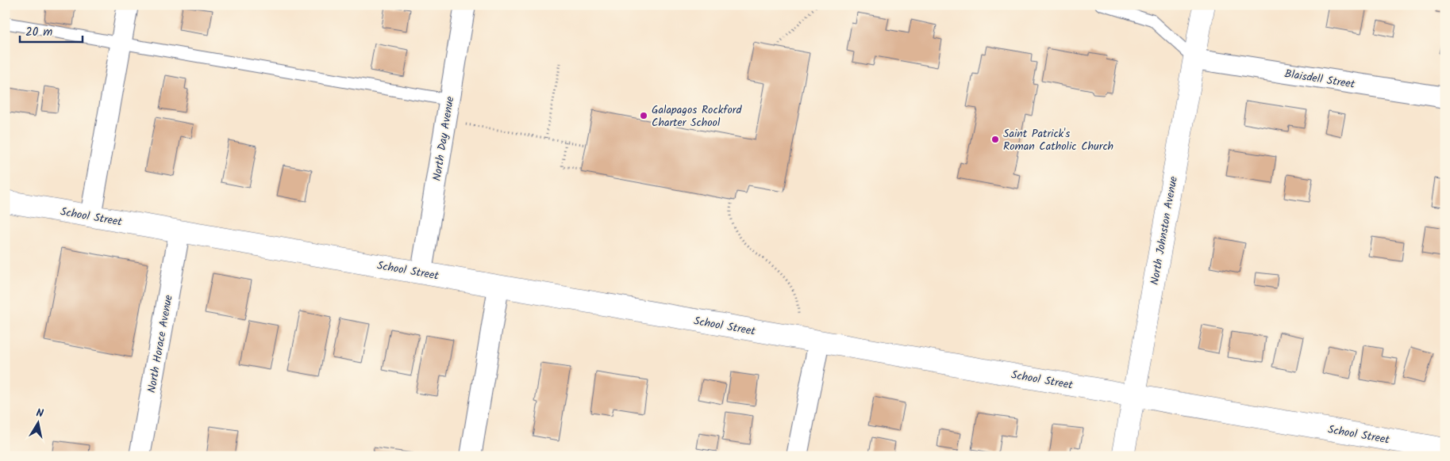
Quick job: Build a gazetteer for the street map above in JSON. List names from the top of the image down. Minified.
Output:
{"streets":{"main road":["School Street","North Johnston Avenue"],"street":["Blaisdell Street","North Day Avenue","North Horace Avenue"]},"crossings":[["Blaisdell Street","North Johnston Avenue"],["North Day Avenue","School Street"],["School Street","North Johnston Avenue"],["School Street","North Horace Avenue"]],"places":["Galapagos Rockford Charter School","Saint Patrick's Roman Catholic Church"],"scale_bar":"20 m","north":"top"}
